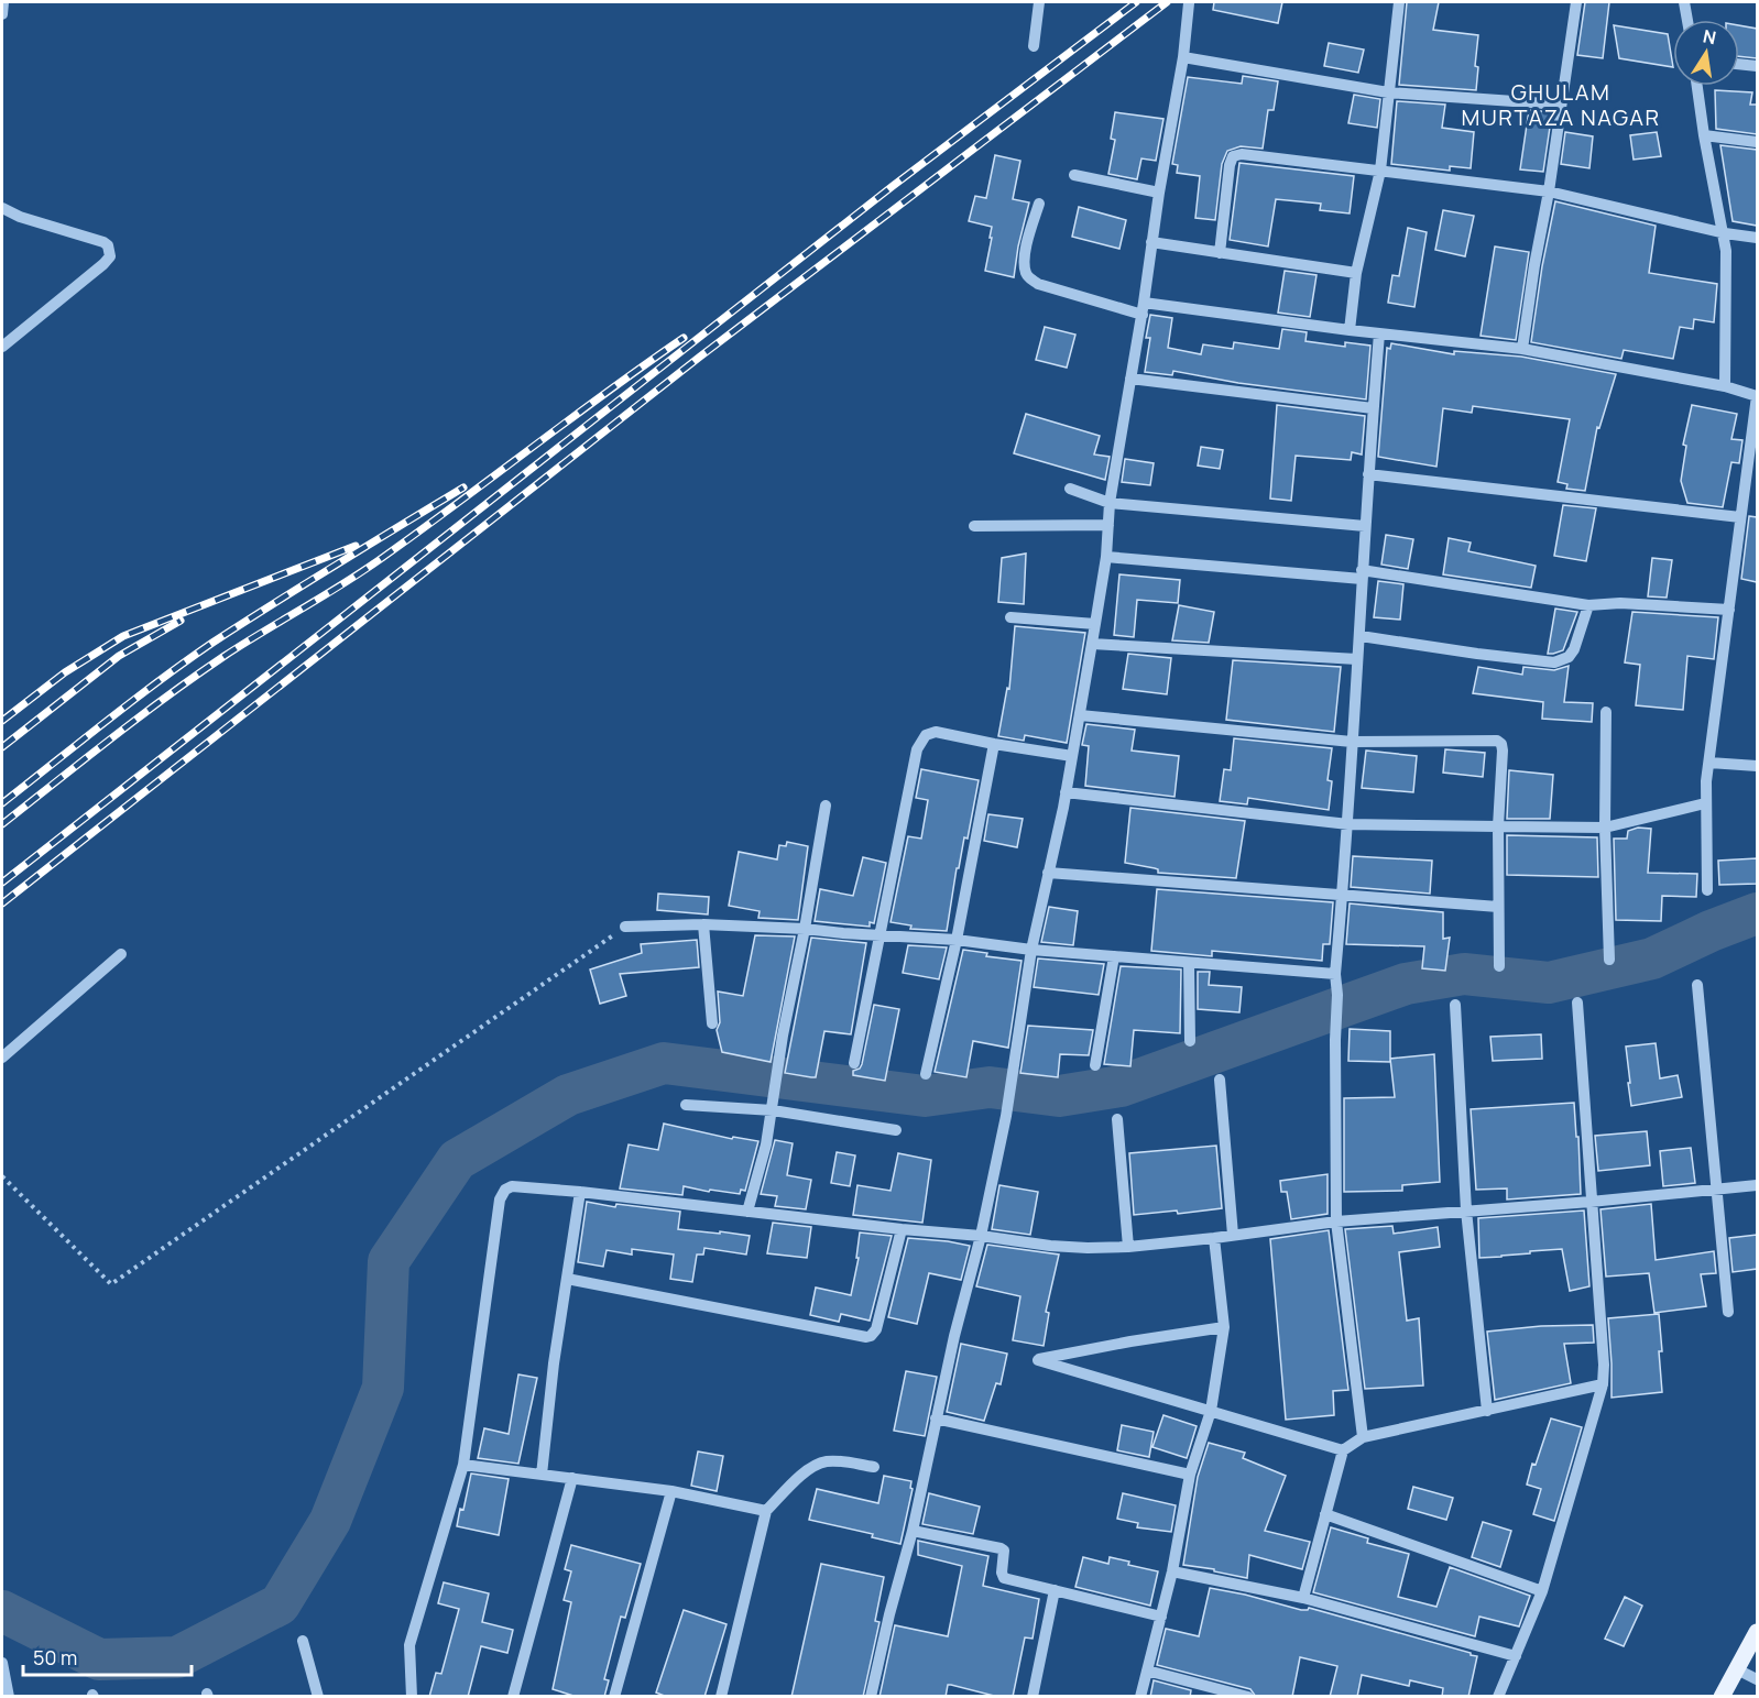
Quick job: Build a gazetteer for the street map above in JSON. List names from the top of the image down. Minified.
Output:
{"districts":["GHULAM MURTAZA NAGAR"],"scale_bar":"50 m","north":"top"}
